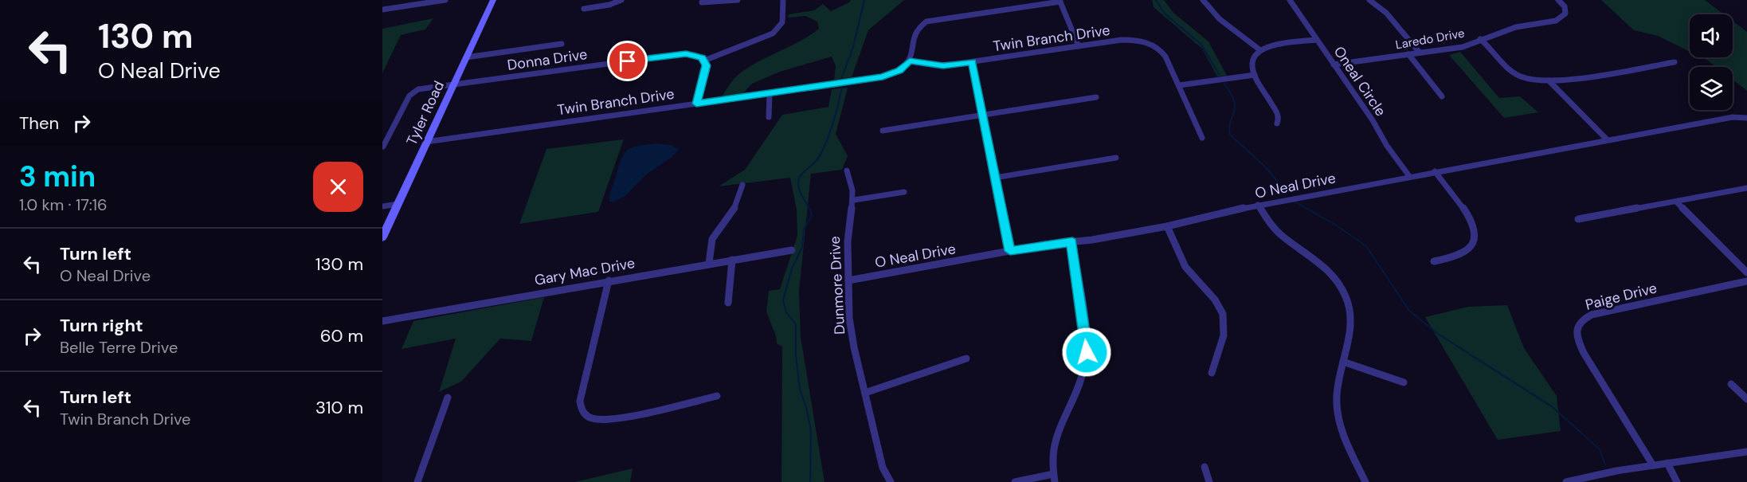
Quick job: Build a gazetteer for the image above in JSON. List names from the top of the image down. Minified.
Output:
{"streets":{"street":["Twin Branch Drive","Laredo Drive","Donna Drive","Oneal Circle","Tyler Road","O Neal Drive","Gary Mac Drive","Dunmore Drive","Paige Drive"]},"crossings":[["Twin Branch Drive","Tyler Road"],["Laredo Drive","Oneal Circle"],["Donna Drive","Tyler Road"],["Oneal Circle","O Neal Drive"],["O Neal Drive","Dunmore Drive"]],"page":{"turn":["130 m","O Neal Drive"],"then":"Then","heading":["3 min","1.0 km · 17:16"],"list":[{"name":"Turn left","note":"O Neal Drive","value":"130 m"},{"name":"Turn right","note":"Belle Terre Drive","value":"60 m"},{"name":"Turn left","note":"Twin Branch Drive","value":"310 m"}]}}
